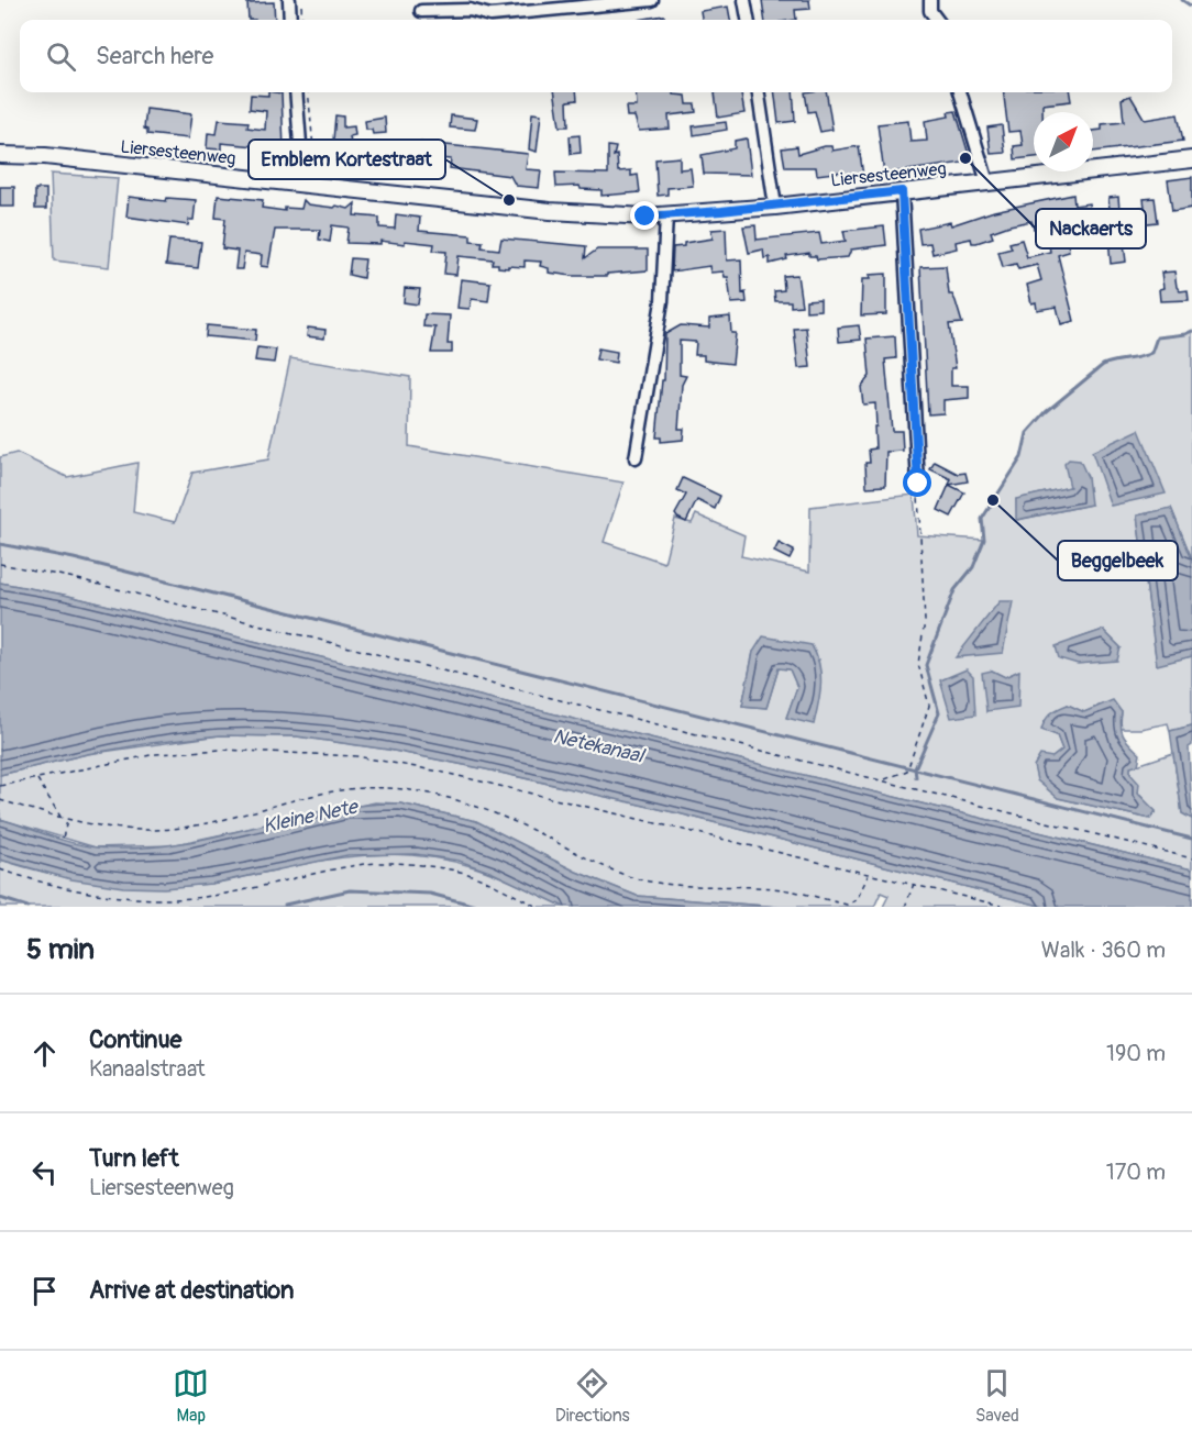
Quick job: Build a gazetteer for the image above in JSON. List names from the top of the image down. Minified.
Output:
{"streets":{"main road":["Liersesteenweg"]},"water":["Netekanaal","Kleine Nete"],"places":["Nackaerts","Emblem Kortestraat","Beggelbeek"],"north":"top right","page":{"search":"Search here","heading":["5 min","Walk · 360 m"],"list":[["Continue","Kanaalstraat","190 m"],["Turn left","Liersesteenweg","170 m"],"Arrive at destination"],"nav":["Map","Directions","Saved"]}}
